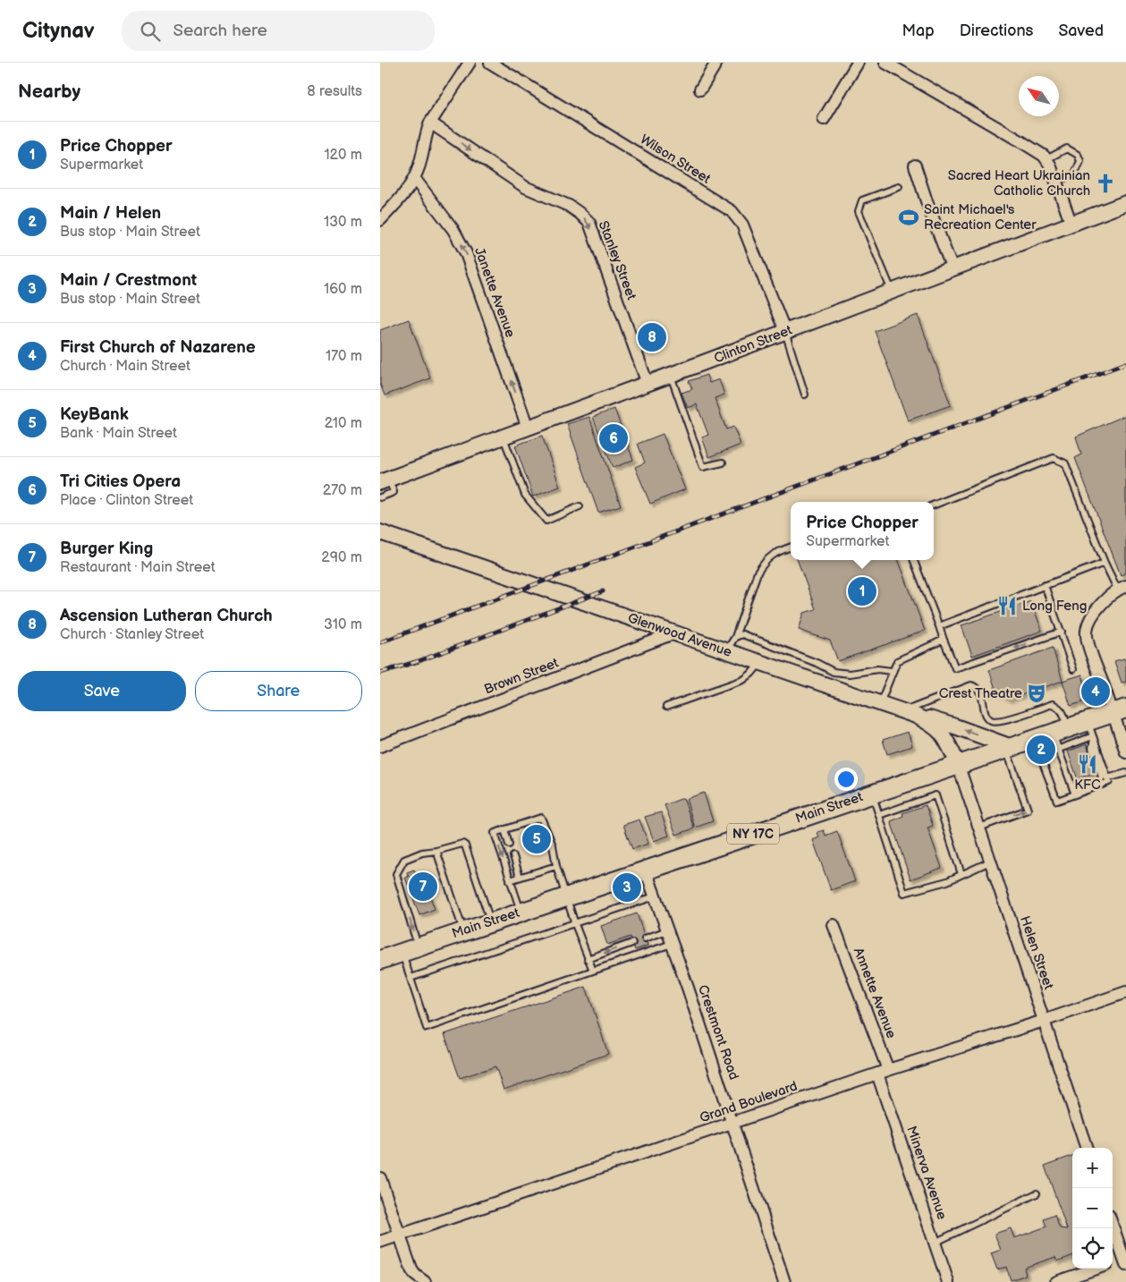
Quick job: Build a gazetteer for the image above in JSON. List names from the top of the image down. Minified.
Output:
{"streets":{"main road":["Main Street","NY 17C"],"street":["Wilson Street","Stanley Street","Janette Avenue","Clinton Street","Glenwood Avenue","Brown Street","Helen Street","Annette Avenue","Crestmont Road","Grand Boulevard","Minerva Avenue"]},"crossings":[["Wilson Street","Clinton Street"],["Stanley Street","Clinton Street"],["Janette Avenue","Clinton Street"],["Glenwood Avenue","Brown Street"],["Glenwood Avenue","Main Street"],["Glenwood Avenue","Helen Street"],["Main Street","Helen Street"],["Main Street","Crestmont Road"],["Helen Street","Grand Boulevard"],["Annette Avenue","Grand Boulevard"],["Annette Avenue","Minerva Avenue"],["Crestmont Road","Grand Boulevard"],["Grand Boulevard","Minerva Avenue"]],"one_way":["Stanley Street","Janette Avenue"],"places":{"church":["Sacred Heart Ukrainian Catholic Church"],"sports":["Saint Michael's Recreation Center"],"restaurant":["Long Feng","KFC"],"theatre":["Crest Theatre"]},"north":"top left","page":{"header":"Citynav","search":"Search here","nav":["Map","Directions","Saved"],"heading":["Nearby","8 results"],"list":[{"mark":"1","name":"Price Chopper","note":"Supermarket","value":"120 m"},{"mark":"2","name":"Main / Helen","note":"Bus stop · Main Street","value":"130 m"},{"mark":"3","name":"Main / Crestmont","note":"Bus stop · Main Street","value":"160 m"},{"mark":"4","name":"First Church of Nazarene","note":"Church · Main Street","value":"170 m"},{"mark":"5","name":"KeyBank","note":"Bank · Main Street","value":"210 m"},{"mark":"6","name":"Tri Cities Opera","note":"Place · Clinton Street","value":"270 m"},{"mark":"7","name":"Burger King","note":"Restaurant · Main Street","value":"290 m"},{"mark":"8","name":"Ascension Lutheran Church","note":"Church · Stanley Street","value":"310 m"}],"pins":["8","6","1","4","2","5","7","3"],"popup":["Price Chopper","Supermarket"],"buttons":["Save","Share"],"map_buttons":["+","−"]}}
